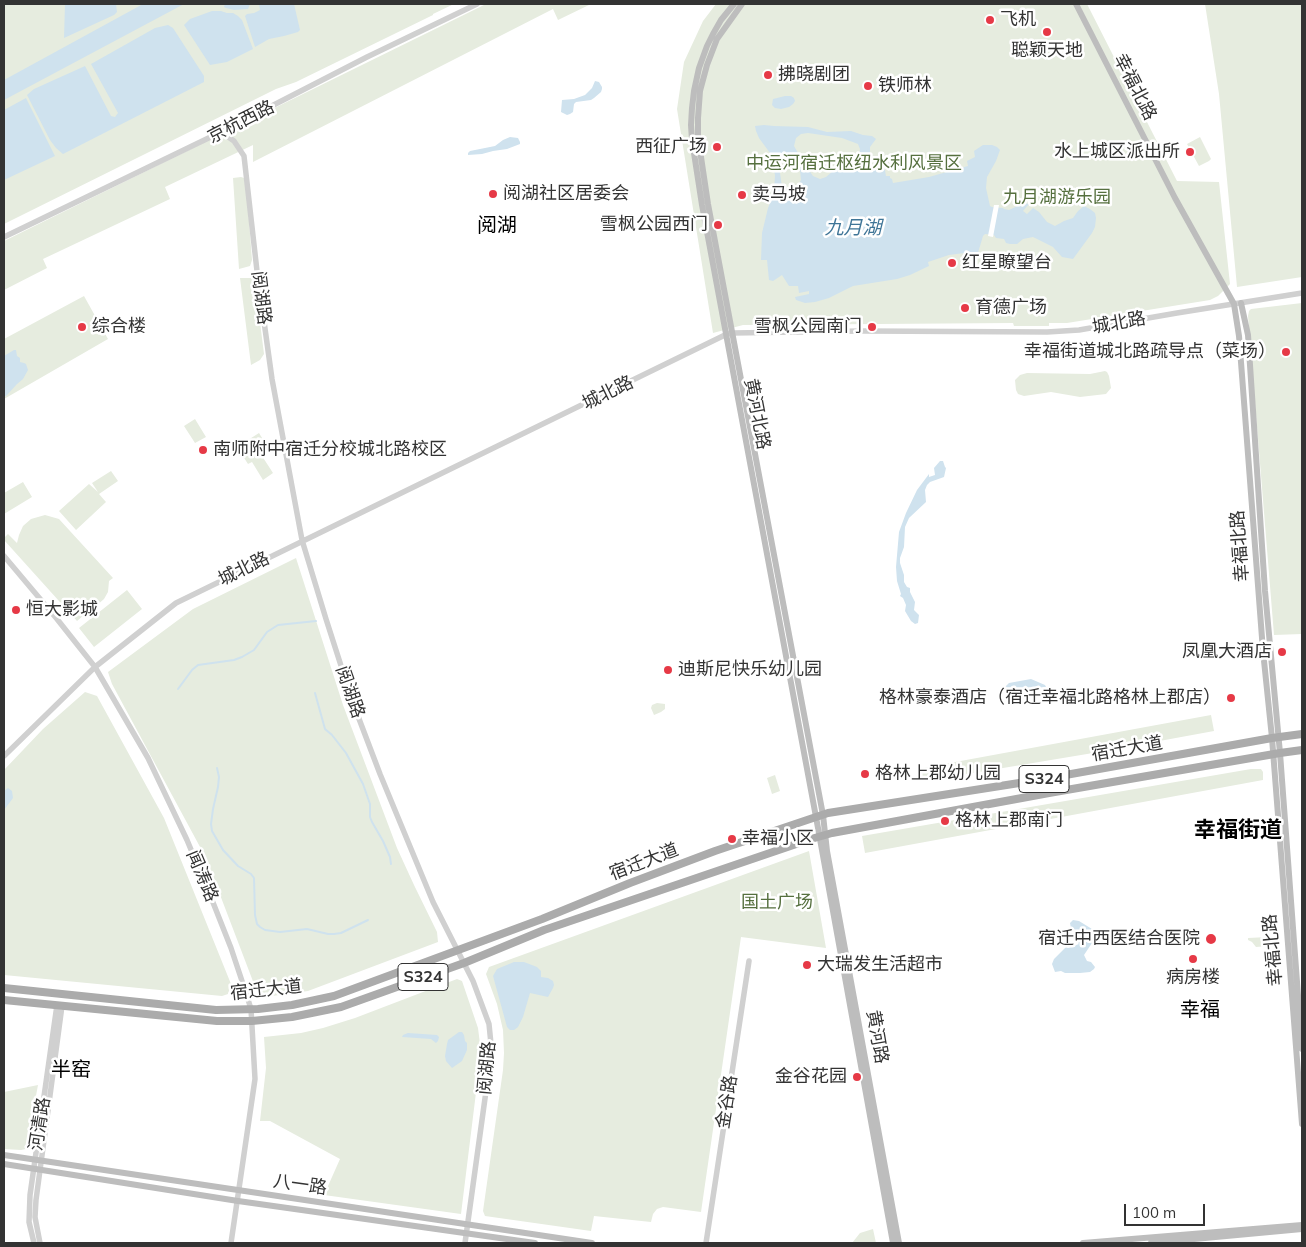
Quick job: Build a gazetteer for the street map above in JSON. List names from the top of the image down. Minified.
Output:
{"streets":{"main road":["幸福北路","黄河北路","宿迁大道","S324","黄河路","八一路"],"street":["京杭西路","阅湖路","城北路","闻涛路","金谷路","河清路"]},"crossings":[["幸福北路","城北路"],["幸福北路","宿迁大道"],["京杭西路","阅湖路"],["阅湖路","城北路"],["阅湖路","宿迁大道"],["阅湖路","八一路"],["城北路","黄河北路"],["城北路","闻涛路"],["黄河北路","宿迁大道"],["黄河北路","黄河路"],["宿迁大道","闻涛路"],["宿迁大道","黄河路"],["宿迁大道","河清路"],["闻涛路","八一路"],["河清路","八一路"]],"districts":["阅湖","幸福街道","幸福","半窑"],"water":["九月湖"],"parks":["中运河宿迁枢纽水利风景区","九月湖游乐园","国土广场"],"places":["飞机","聪颖天地","拂晓剧团","铁师林","西征广场","水上城区派出所","阅湖社区居委会","卖马坡","雪枫公园西门","红星瞭望台","育德广场","综合楼","雪枫公园南门","幸福街道城北路疏导点（菜场）","南师附中宿迁分校城北路校区","恒大影城","凤凰大酒店","迪斯尼快乐幼儿园","格林豪泰酒店（宿迁幸福北路格林上郡店）","格林上郡幼儿园","格林上郡南门","幸福小区","宿迁中西医结合医院","病房楼","大瑞发生活超市","金谷花园"],"scale_bar":"100 m"}
